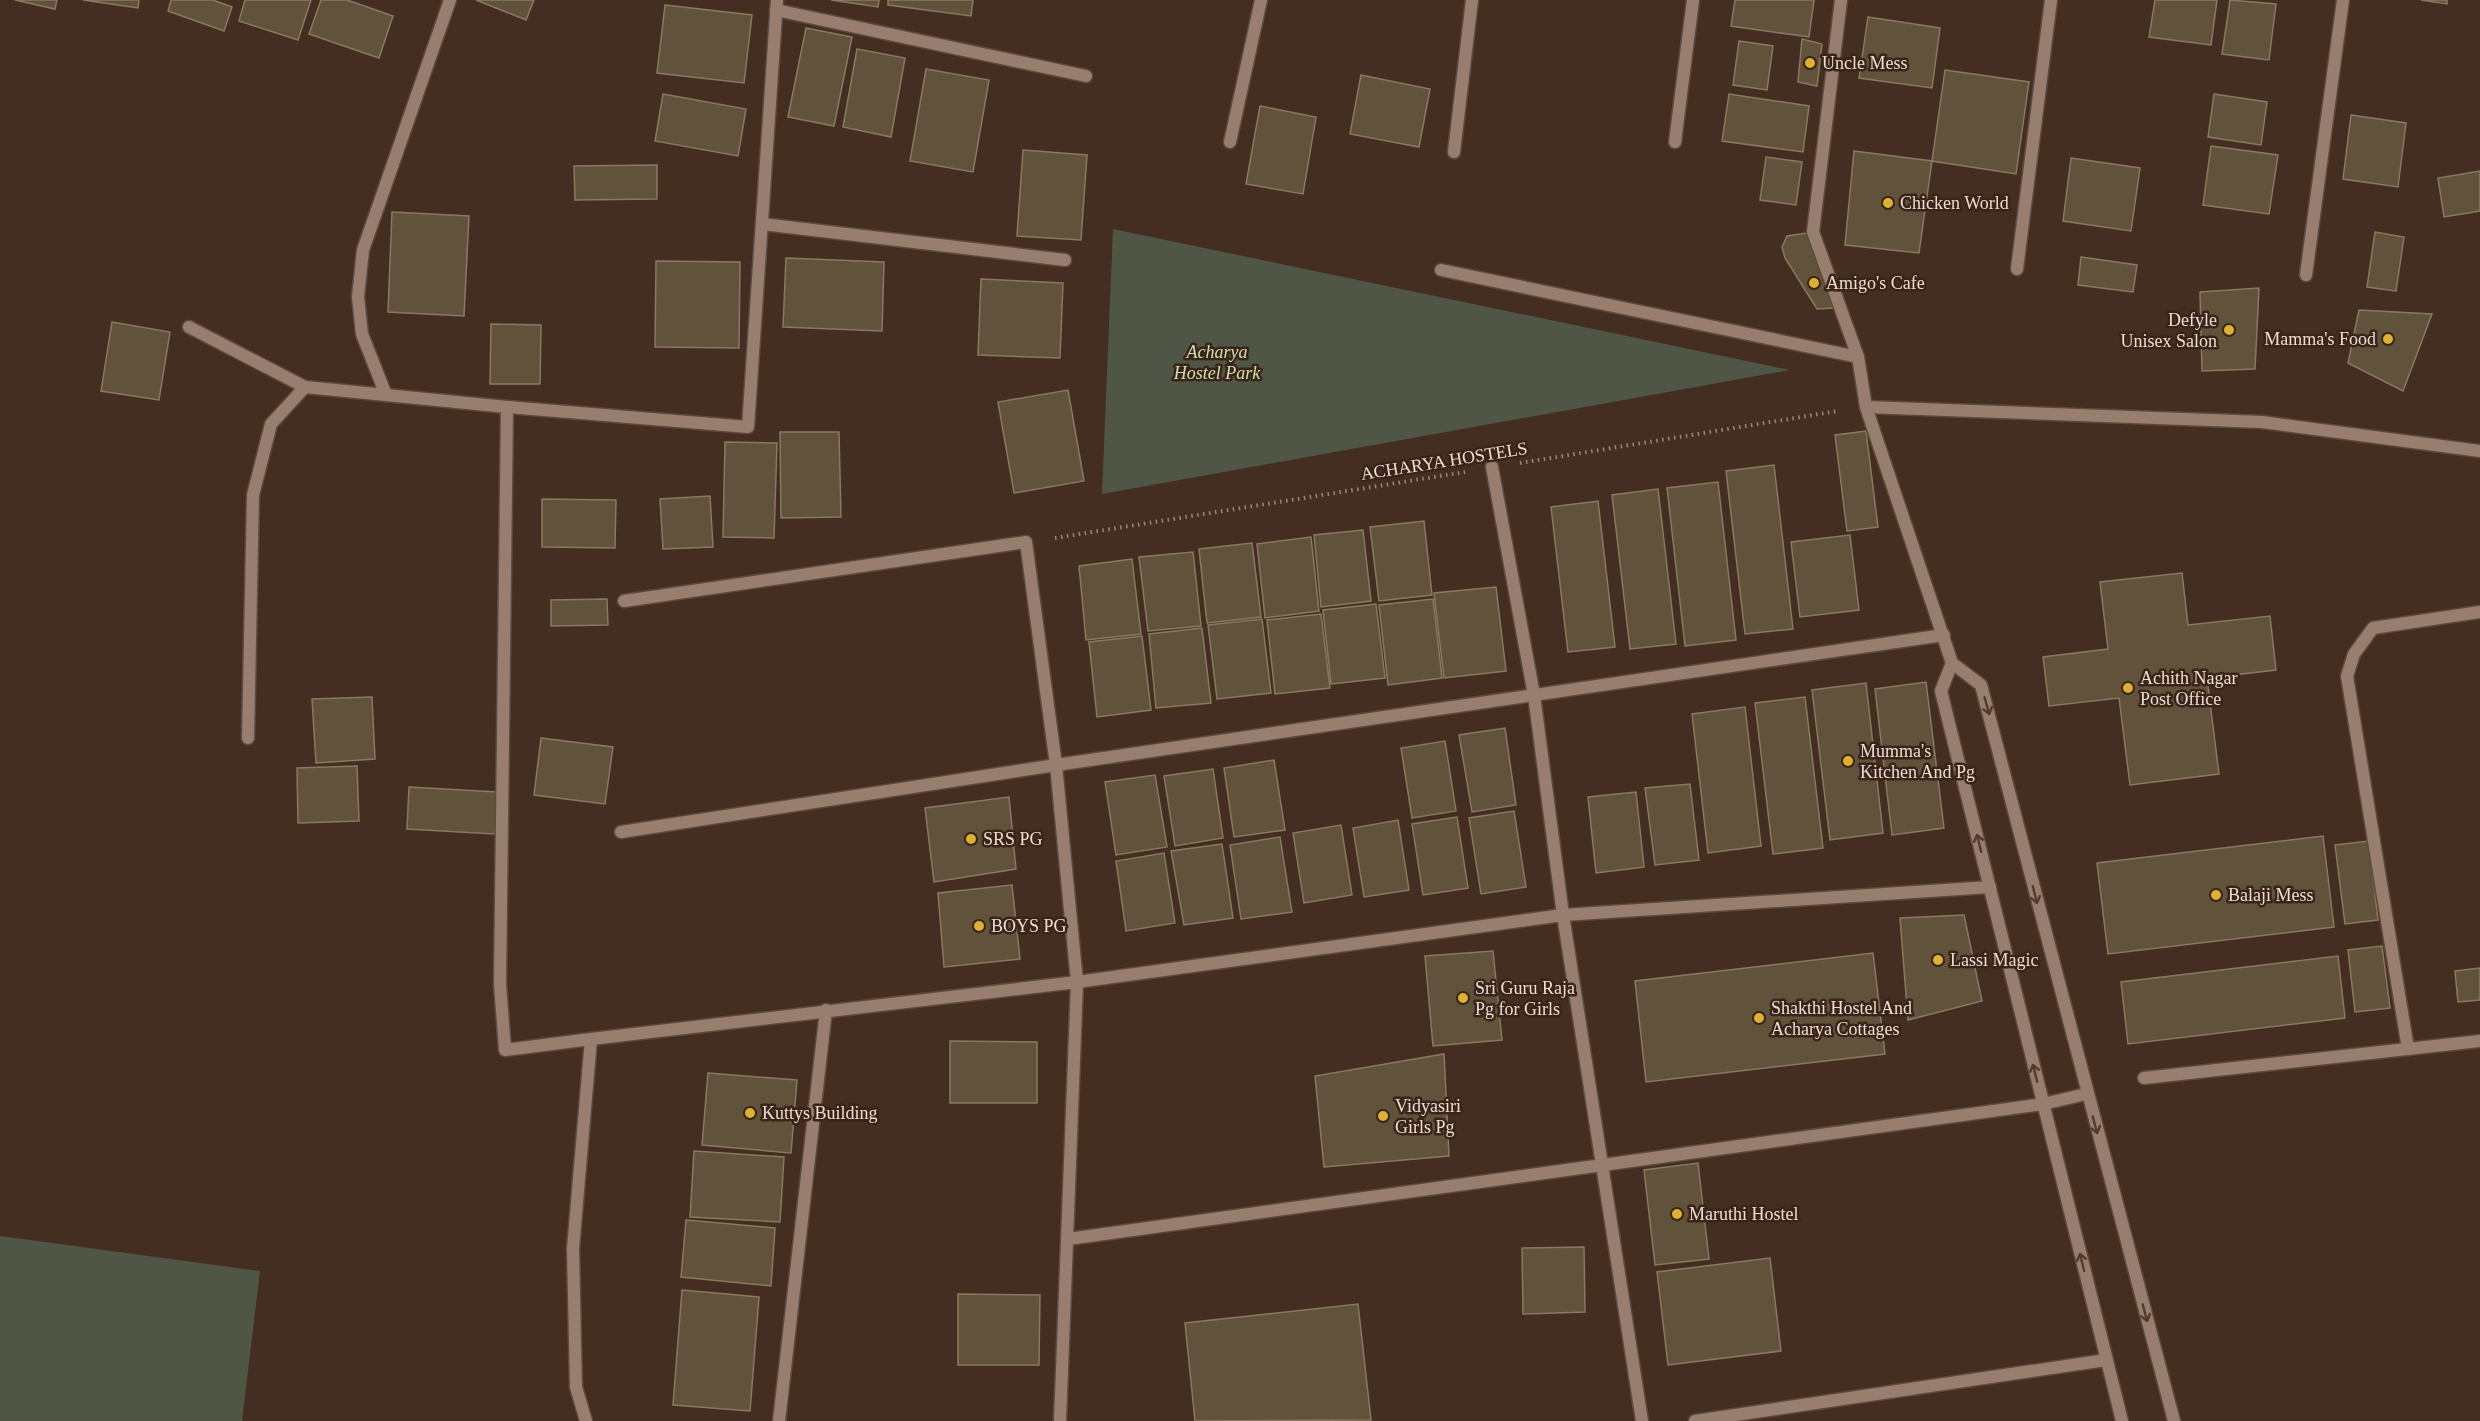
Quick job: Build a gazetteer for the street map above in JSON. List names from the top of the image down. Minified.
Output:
{"streets":{"path":["ACHARYA HOSTELS"]},"parks":["Acharya Hostel Park"],"places":["Uncle Mess","Chicken World","Amigo's Cafe","Defyle Unisex Salon","Mamma's Food","Achith Nagar Post Office","Mumma's Kitchen And Pg","SRS PG","Balaji Mess","BOYS PG","Lassi Magic","Sri Guru Raja Pg for Girls","Shakthi Hostel And Acharya Cottages","Kuttys Building","Vidyasiri Girls Pg","Maruthi Hostel"]}
